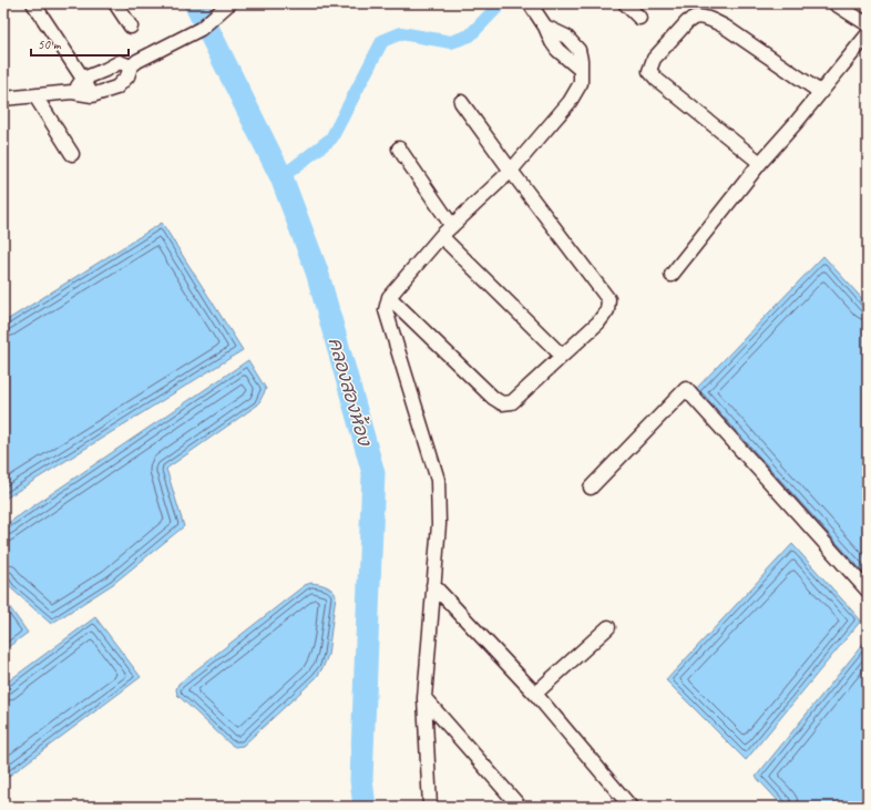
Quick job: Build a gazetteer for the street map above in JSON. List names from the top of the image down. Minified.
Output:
{"water":["คลองสองห้อง"],"scale_bar":"50 m"}
